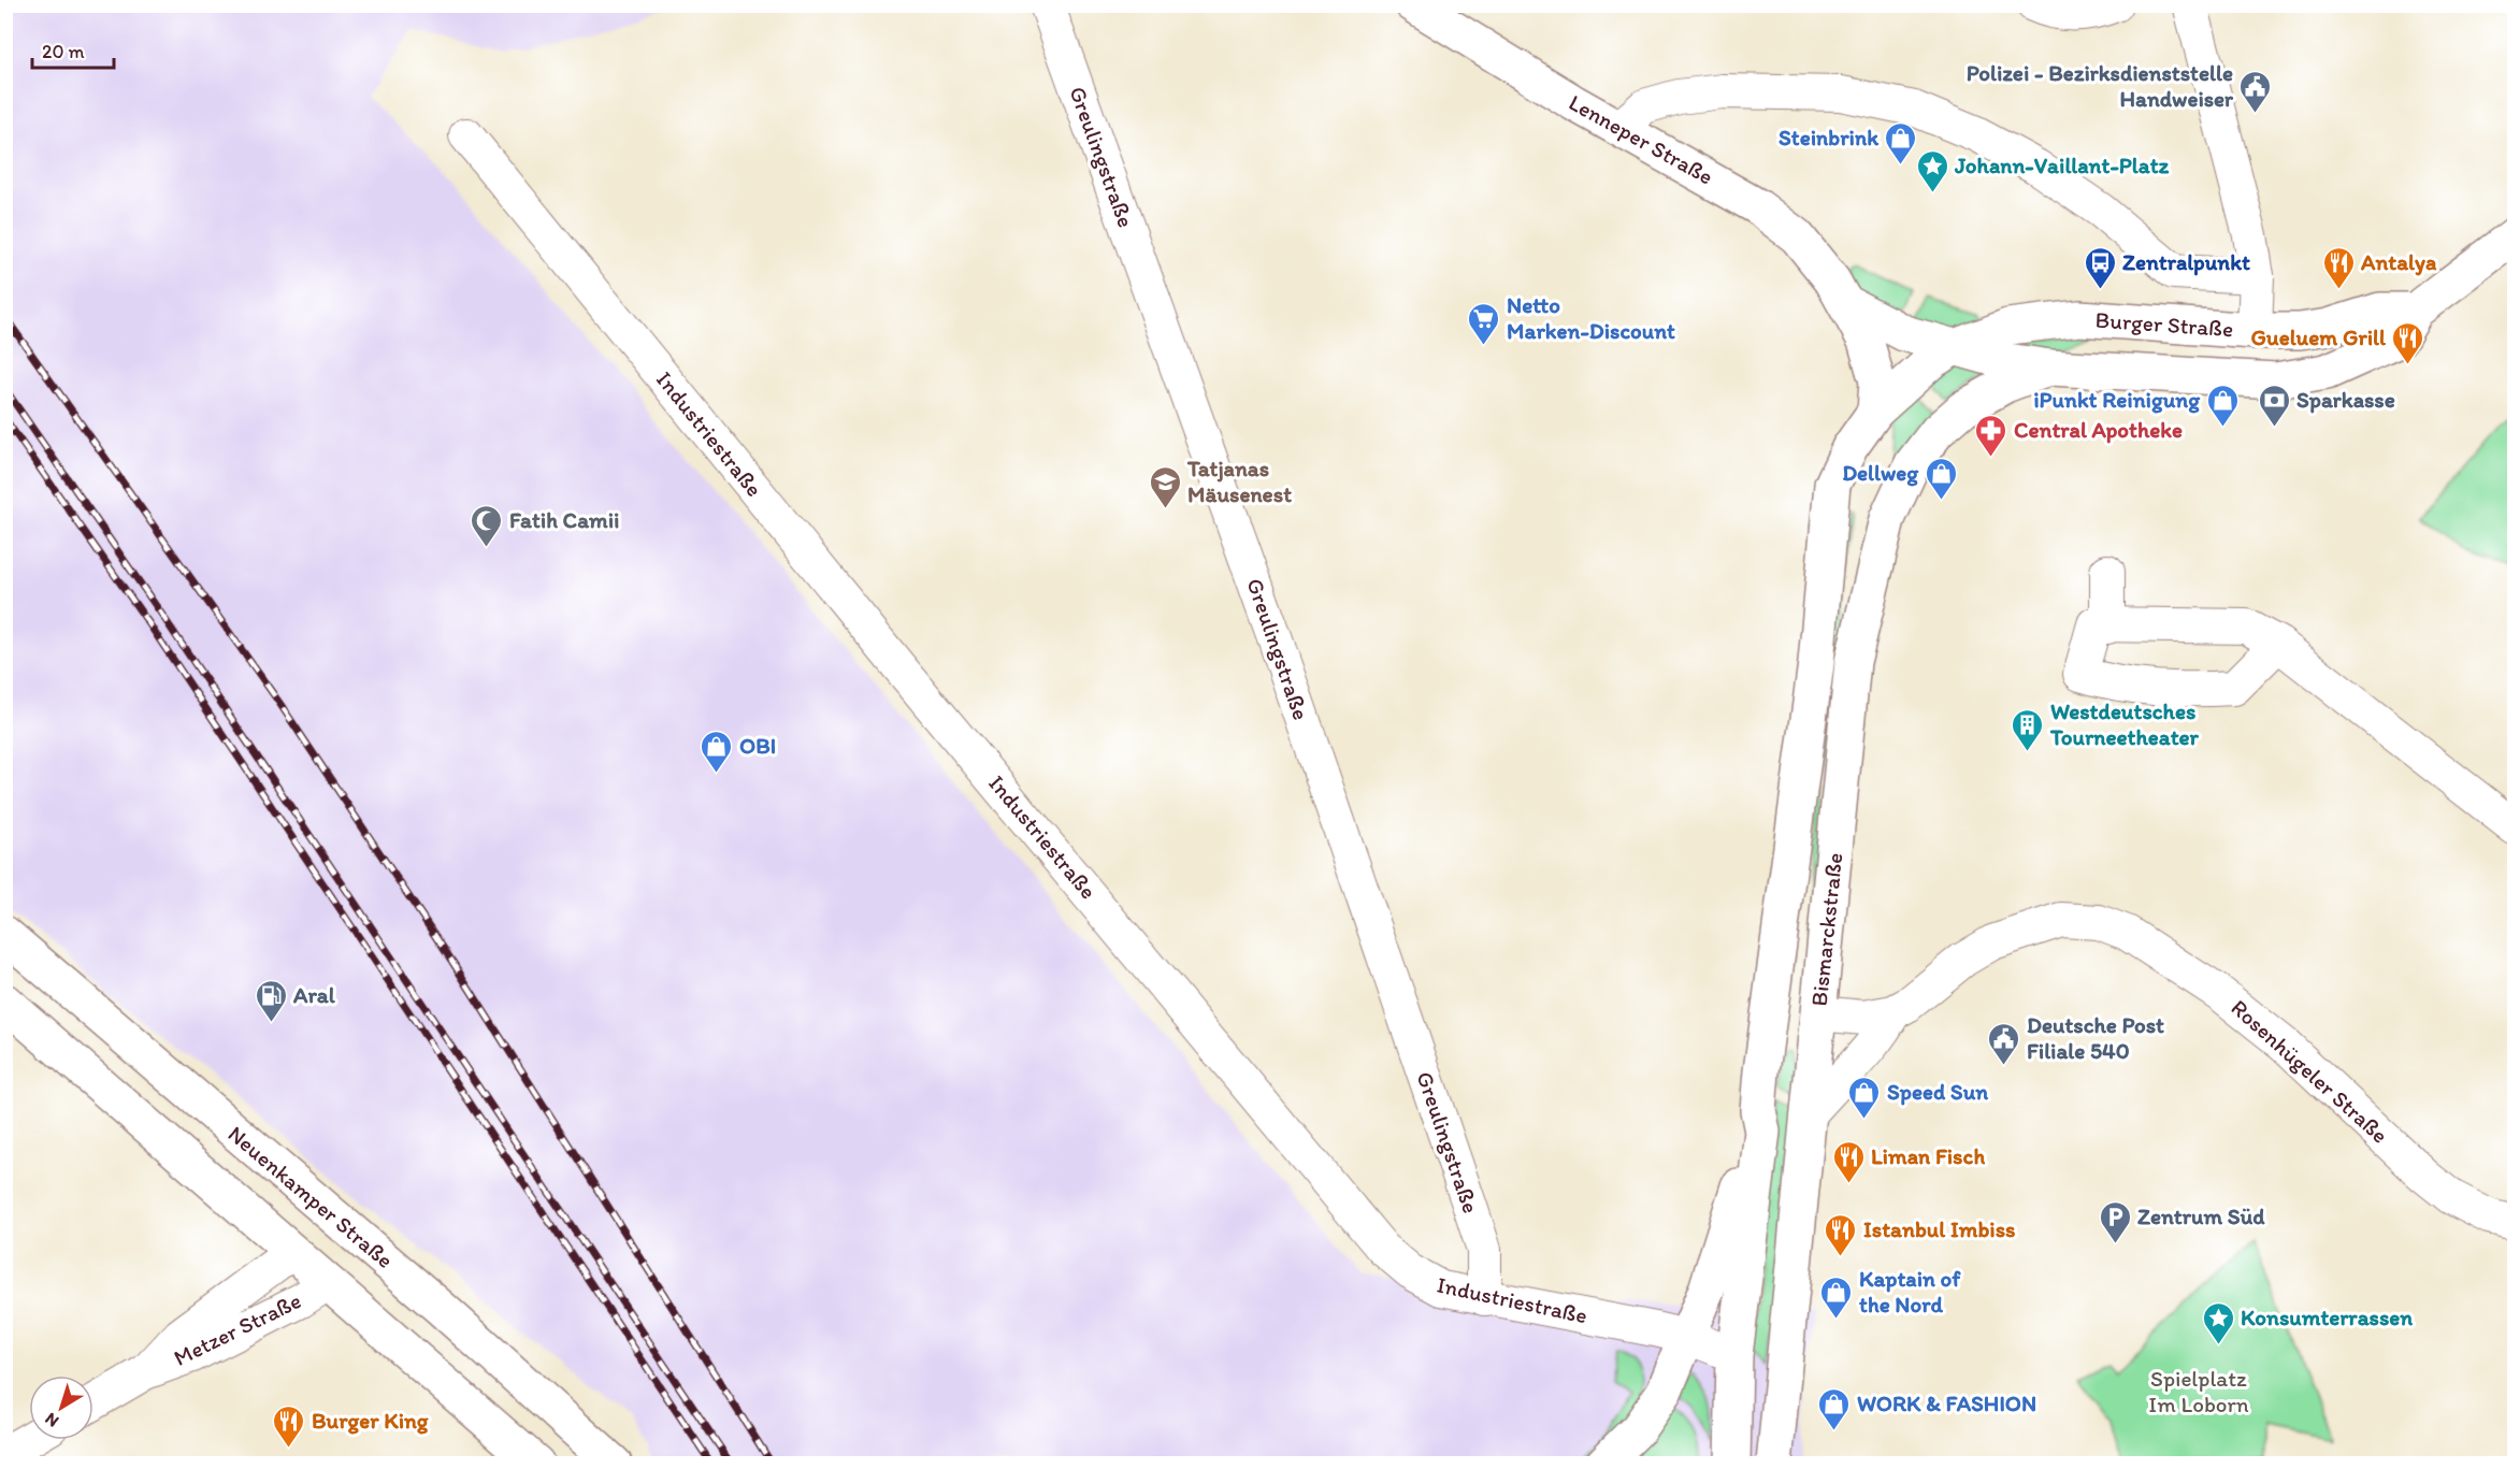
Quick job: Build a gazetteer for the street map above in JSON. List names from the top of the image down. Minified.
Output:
{"streets":{"main road":["Lenneper Straße","Burger Straße","Bismarckstraße","Neuenkamper Straße"],"street":["Greulingstraße","Industriestraße","Rosenhügeler Straße","Metzer Straße"]},"crossings":[["Lenneper Straße","Burger Straße"],["Lenneper Straße","Bismarckstraße"],["Greulingstraße","Industriestraße"],["Burger Straße","Bismarckstraße"],["Industriestraße","Bismarckstraße"],["Bismarckstraße","Rosenhügeler Straße"]],"parks":["Spielplatz Im Loborn"],"places":{"public building":["Polizei - Bezirksdienststelle Handweiser","Deutsche Post Filiale 540"],"shop":["Steinbrink","iPunkt Reinigung","Dellweg","OBI","Speed Sun","Kaptain of the Nord","WORK & FASHION"],"place":["Johann-Vaillant-Platz","Konsumterrassen"],"bus stop":["Zentralpunkt"],"restaurant":["Antalya","Gueluem Grill","Liman Fisch","Istanbul Imbiss","Burger King"],"supermarket":["Netto Marken-Discount"],"bank":["Sparkasse"],"pharmacy":["Central Apotheke"],"school or university":["Tatjanas Mäusenest"],"mosque":["Fatih Camii"],"building":["Westdeutsches Tourneetheater"],"fuel station":["Aral"],"parking":["Zentrum Süd"]},"scale_bar":"20 m","north":"bottom left"}
